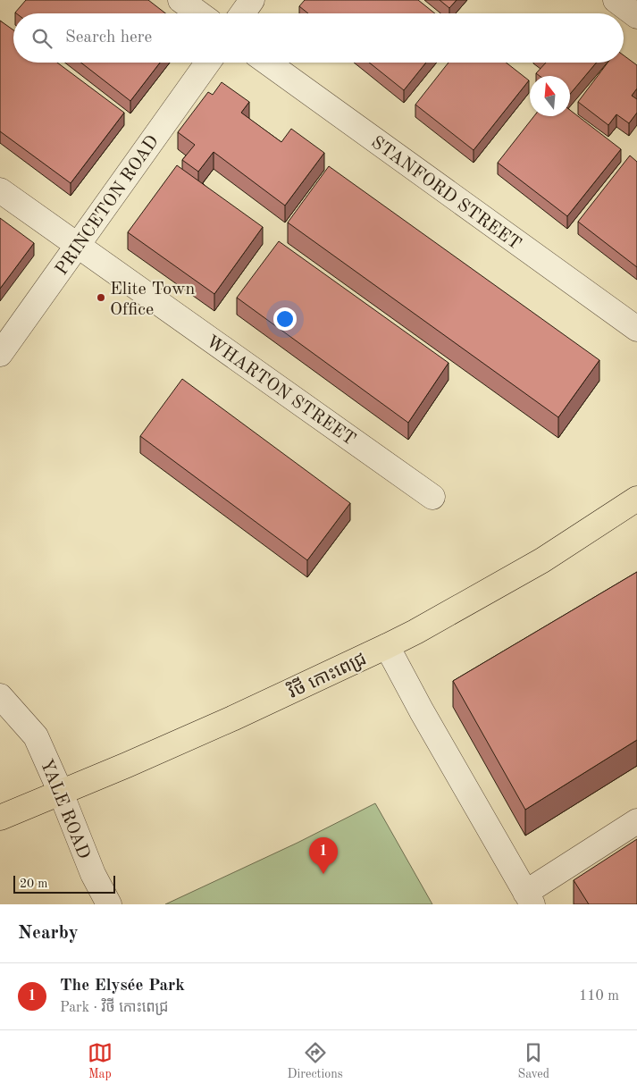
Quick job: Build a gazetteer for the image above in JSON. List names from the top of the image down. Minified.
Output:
{"streets":{"main road":["វិថី កោះពេជ្រ"],"street":["STANFORD STREET","PRINCETON ROAD","WHARTON STREET","YALE ROAD"]},"crossings":[["PRINCETON ROAD","WHARTON STREET"],["វិថី កោះពេជ្រ","YALE ROAD"]],"places":["Elite Town Office"],"scale_bar":"20 m","north":"top","page":{"search":"Search here","pins":"1","scale":"20 m","heading":"Nearby","list":[{"mark":"1","name":"The Elysée Park","note":"Park · វិថី កោះពេជ្រ","value":"110 m"}],"nav":["Map","Directions","Saved"]}}
